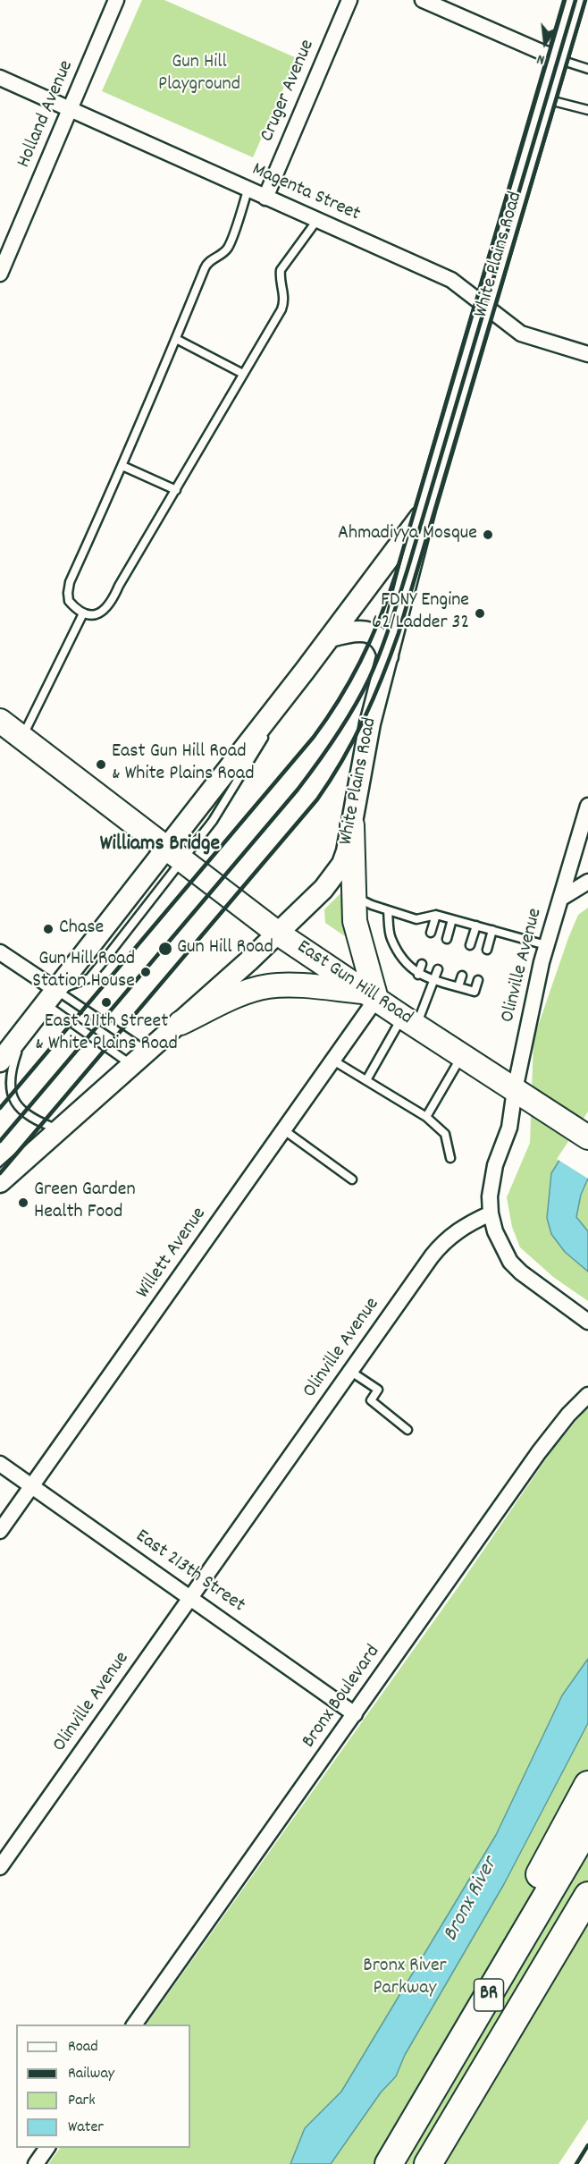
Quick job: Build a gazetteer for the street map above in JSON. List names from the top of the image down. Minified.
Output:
{"streets":{"highway":["BR"],"main road":["White Plains Road","East Gun Hill Road"],"street":["Cruger Avenue","Holland Avenue","Magenta Street","Olinville Avenue","Willett Avenue","East 213th Street","Bronx Boulevard"]},"crossings":[["Cruger Avenue","Magenta Street"],["Holland Avenue","Magenta Street"],["Magenta Street","White Plains Road"],["White Plains Road","East Gun Hill Road"],["Olinville Avenue","East Gun Hill Road"],["Olinville Avenue","East 213th Street"],["East Gun Hill Road","Willett Avenue"],["Willett Avenue","East 213th Street"],["East 213th Street","Bronx Boulevard"]],"districts":["Williams Bridge"],"water":["Bronx River"],"parks":["Gun Hill Playground","Bronx River Parkway"],"places":["Ahmadiyya Mosque","FDNY Engine 62/Ladder 32","East Gun Hill Road & White Plains Road","Chase","Gun Hill Road","Gun Hill Road Station House","East 211th Street & White Plains Road","Green Garden Health Food"],"legend":["Road","Railway","Park","Water"],"north":"bottom"}
